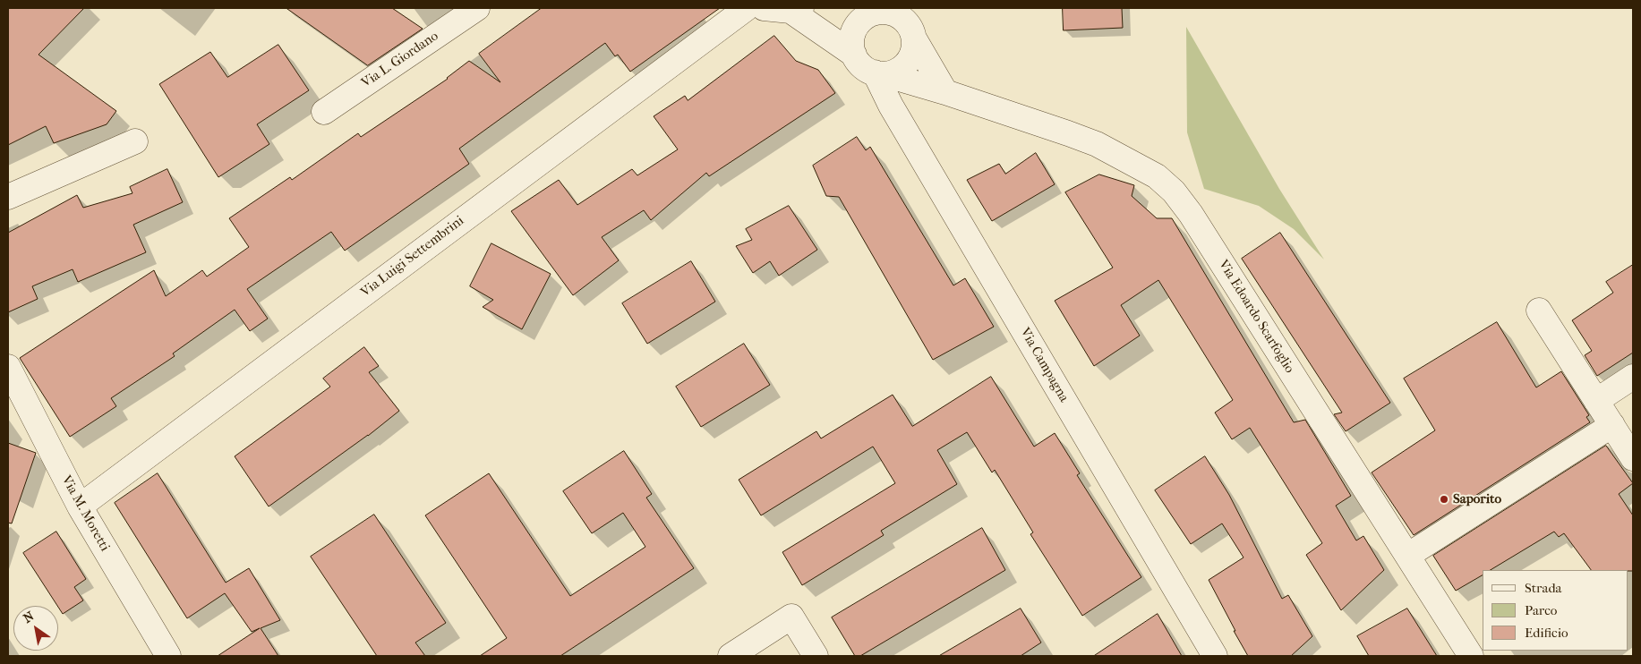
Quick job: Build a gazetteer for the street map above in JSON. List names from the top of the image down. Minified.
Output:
{"streets":{"street":["Via L. Giordano","Via Luigi Settembrini","Via Edoardo Scarfoglio","Via Campagna","Via M. Moretti"]},"crossings":[["Via Luigi Settembrini","Via M. Moretti"],["Via Edoardo Scarfoglio","Via Campagna"]],"places":["Saporito"],"legend":["Strada","Parco","Edificio"],"north":"top left"}
